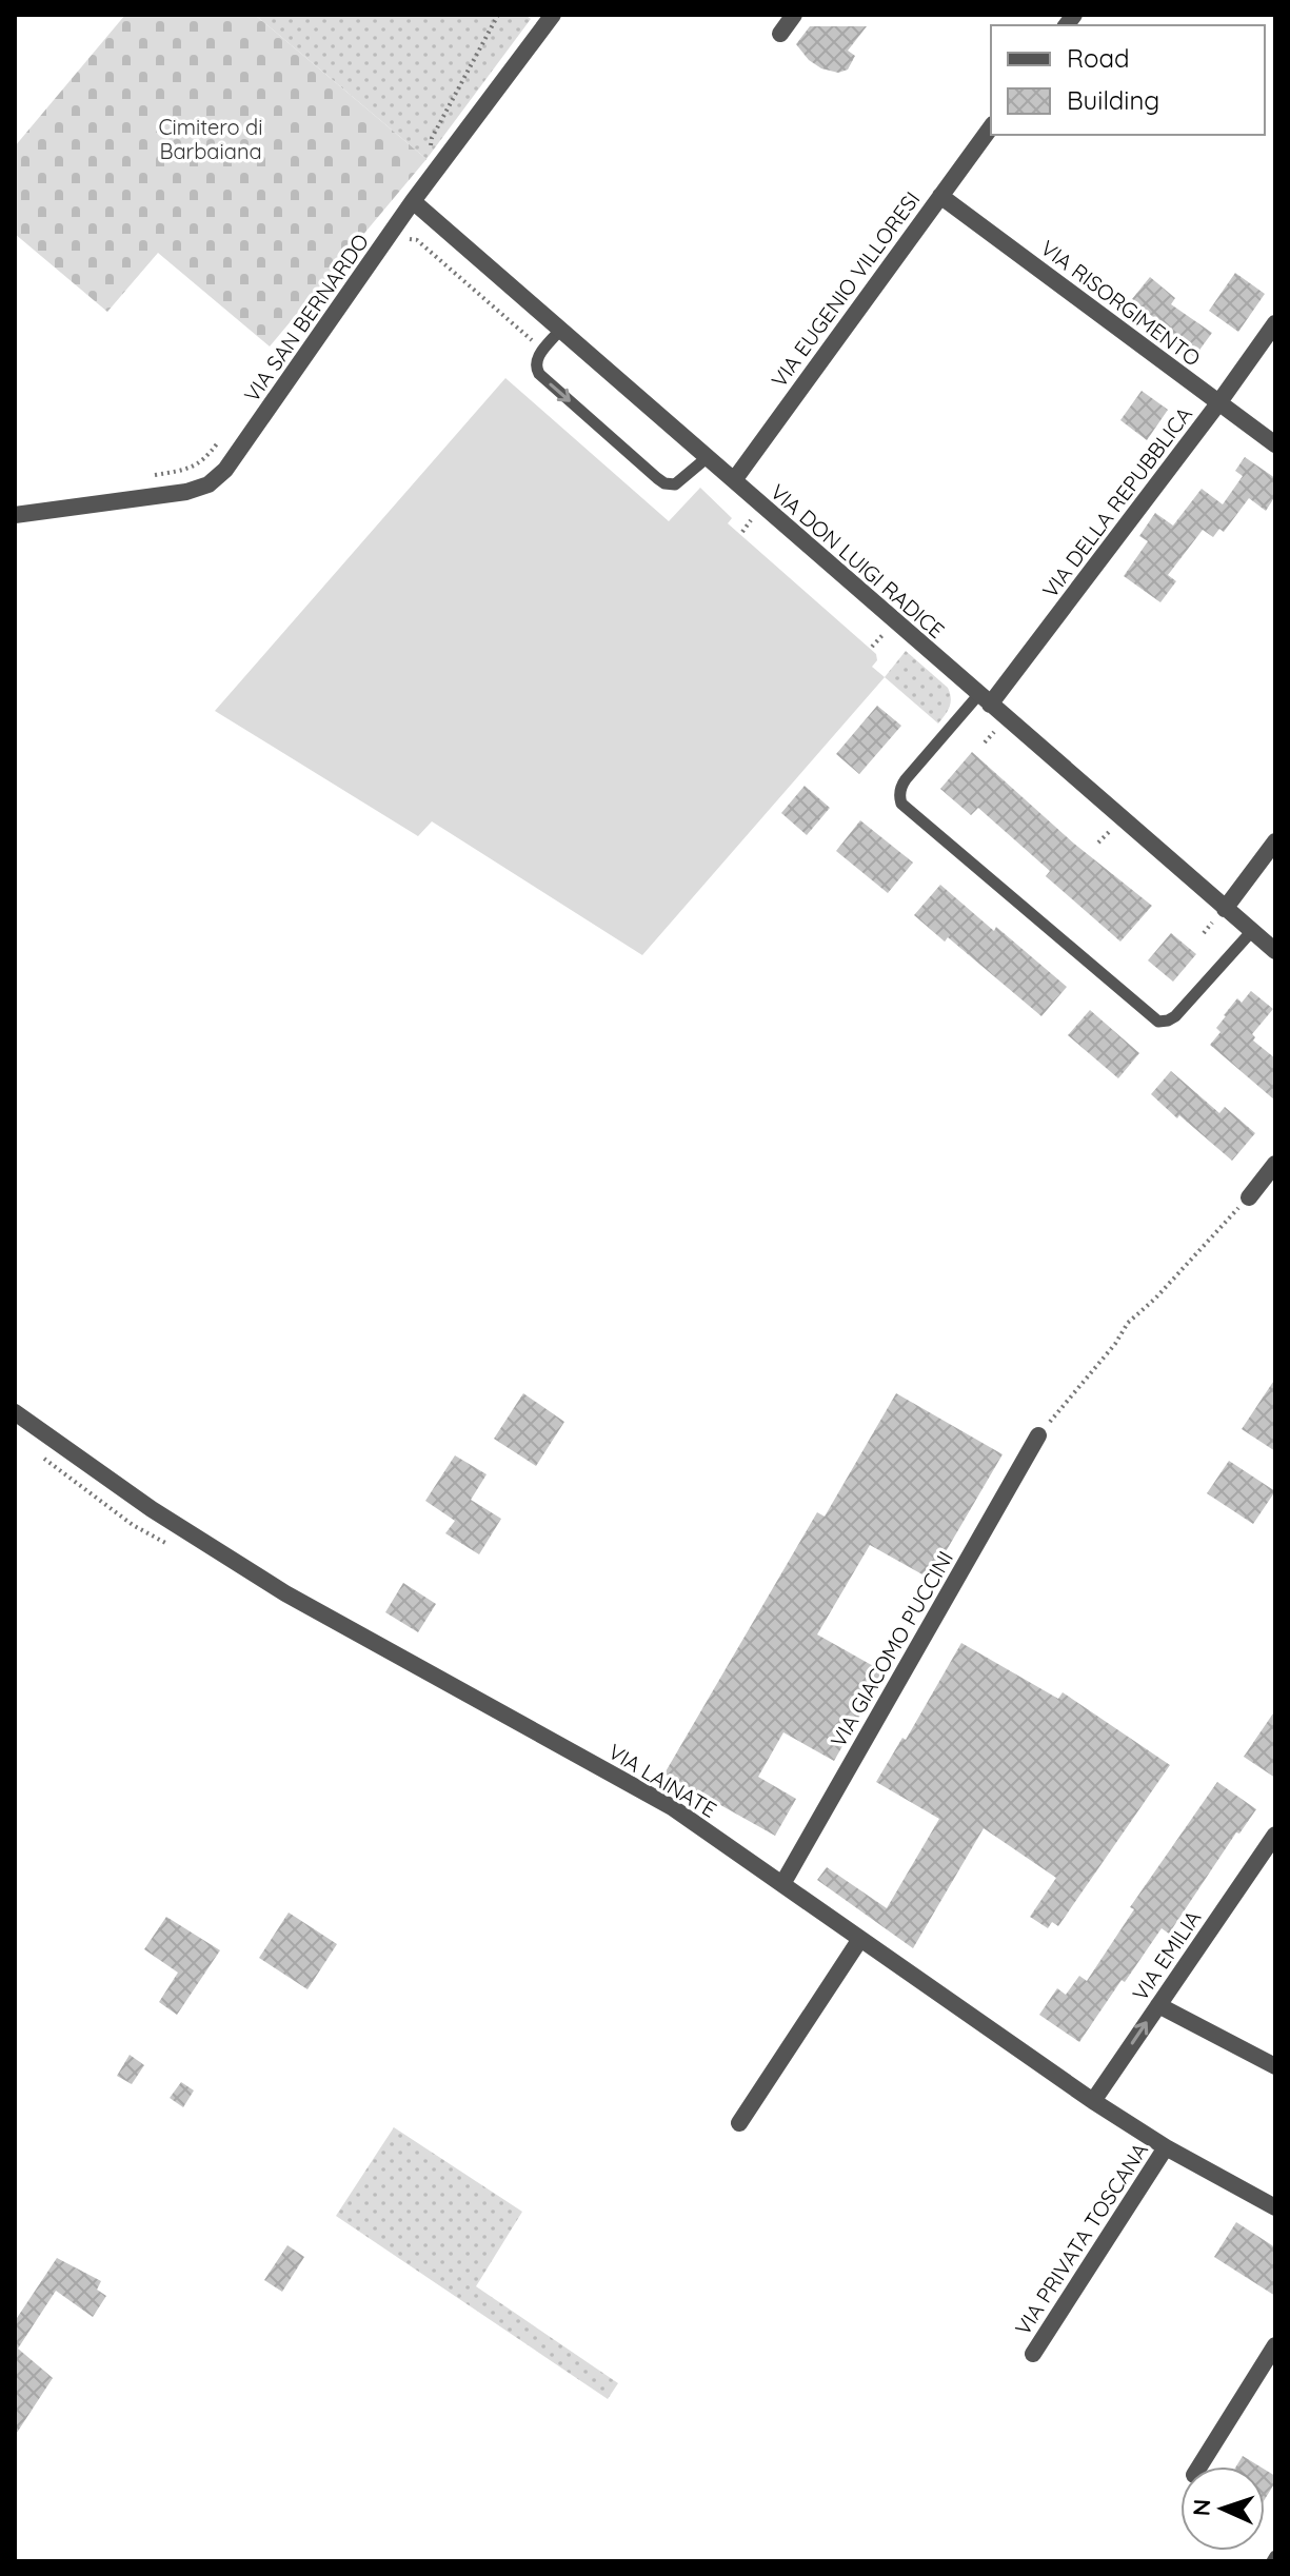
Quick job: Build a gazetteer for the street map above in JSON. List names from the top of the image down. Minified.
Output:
{"streets":{"street":["VIA EUGENIO VILLORESI","VIA RISORGIMENTO","VIA SAN BERNARDO","VIA DELLA REPUBBLICA","VIA DON LUIGI RADICE","VIA GIACOMO PUCCINI","VIA LAINATE","VIA EMILIA","VIA PRIVATA TOSCANA"]},"crossings":[["VIA EUGENIO VILLORESI","VIA RISORGIMENTO"],["VIA EUGENIO VILLORESI","VIA DON LUIGI RADICE"],["VIA RISORGIMENTO","VIA DELLA REPUBBLICA"],["VIA SAN BERNARDO","VIA DON LUIGI RADICE"],["VIA DELLA REPUBBLICA","VIA DON LUIGI RADICE"],["VIA GIACOMO PUCCINI","VIA LAINATE"],["VIA LAINATE","VIA EMILIA"],["VIA LAINATE","VIA PRIVATA TOSCANA"]],"one_way":["VIA EMILIA"],"parks":["Cimitero di Barbaiana"],"legend":["Road","Building"],"north":"left"}
